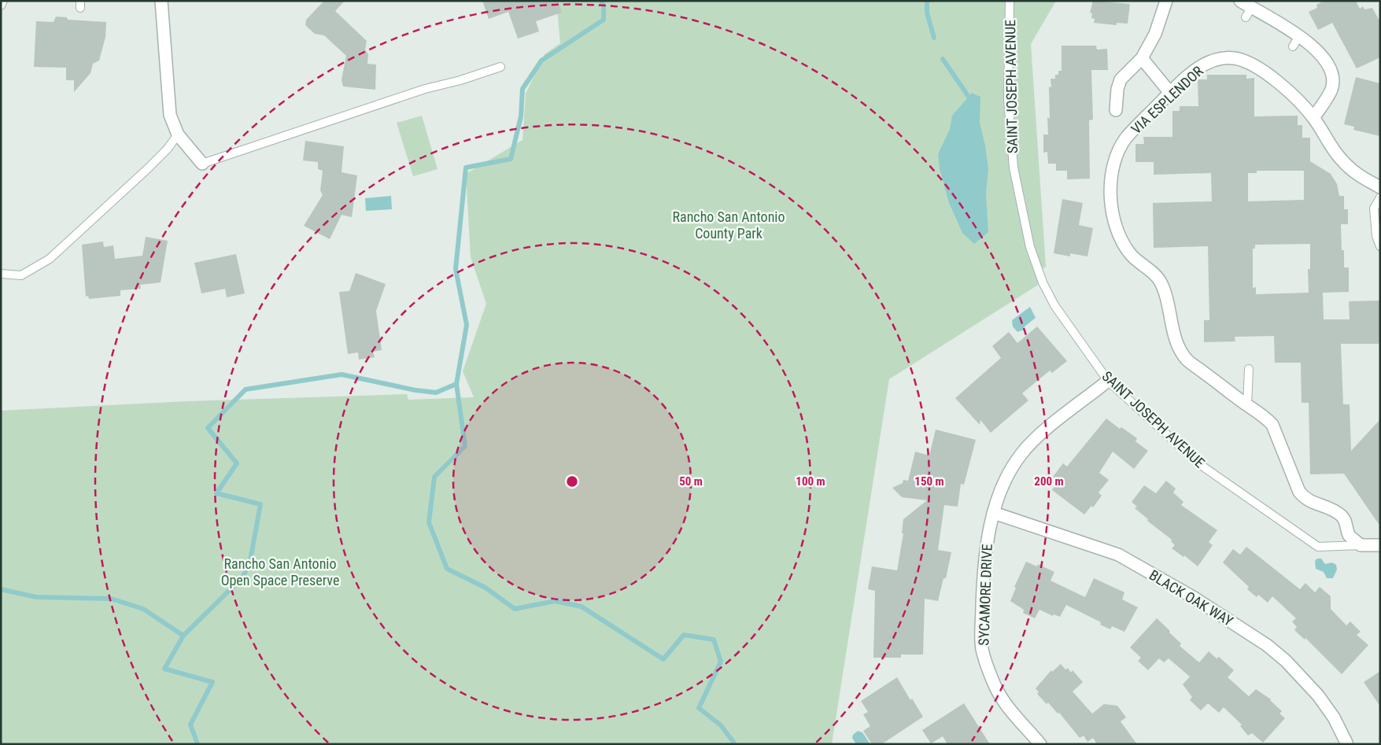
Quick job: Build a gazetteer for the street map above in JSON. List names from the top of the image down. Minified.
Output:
{"streets":{"street":["VIA ESPLENDOR","SYCAMORE DRIVE","BLACK OAK WAY"],"lane":["SAINT JOSEPH AVENUE"]},"crossings":[["SAINT JOSEPH AVENUE","VIA ESPLENDOR"],["SAINT JOSEPH AVENUE","SYCAMORE DRIVE"],["SYCAMORE DRIVE","BLACK OAK WAY"]],"parks":["Rancho San Antonio County Park","Rancho San Antonio Open Space Preserve"],"rings":["50 m","100 m","150 m","200 m"]}
